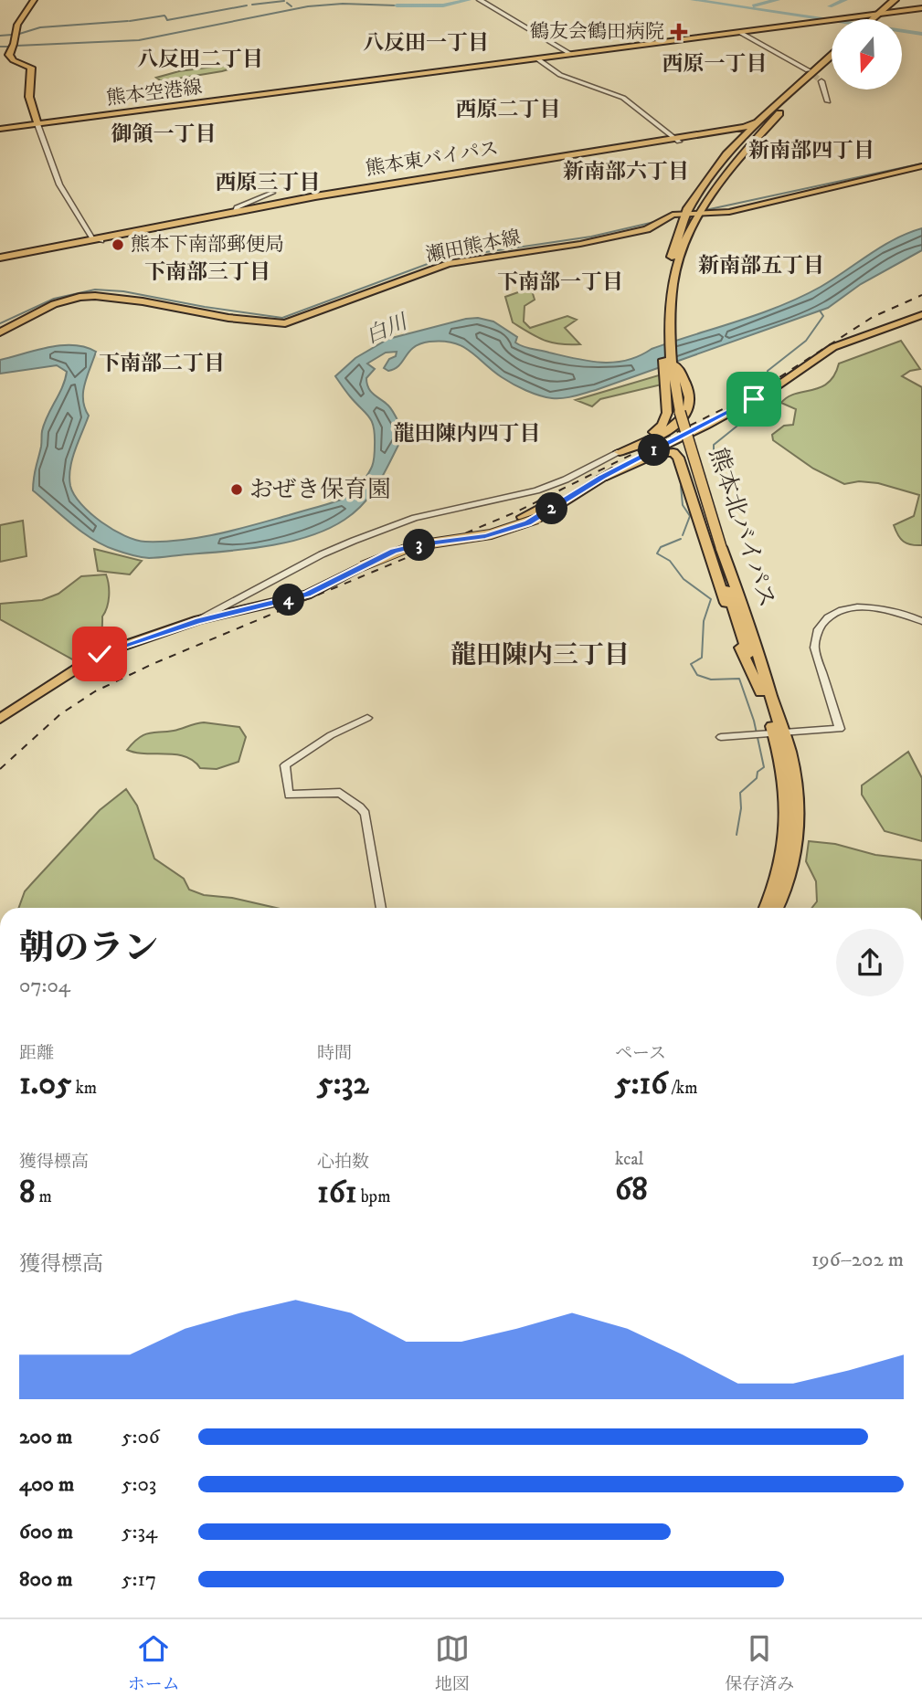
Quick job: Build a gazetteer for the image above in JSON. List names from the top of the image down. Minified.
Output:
{"streets":{"highway":["熊本東バイパス","熊本北バイパス"],"main road":["熊本空港線","瀬田熊本線"]},"crossings":[["熊本東バイパス","熊本北バイパス"],["瀬田熊本線","熊本北バイパス"]],"districts":["八反田一丁目","八反田二丁目","西原一丁目","西原二丁目","御領一丁目","新南部四丁目","新南部六丁目","西原三丁目","新南部五丁目","下南部三丁目","下南部一丁目","下南部二丁目","龍田陳内四丁目","龍田陳内三丁目"],"water":["白川"],"places":{"health":["鶴友会鶴田病院"],"other":["熊本下南部郵便局","おぜき保育園"]},"north":"bottom","page":{"pins":["1","2","3","4"],"heading":["朝のラン","07:04"],"stats":[["距離","1.05 km"],["時間","5:32"],["ペース","5:16 /km"],["獲得標高","8 m"],["心拍数","161 bpm"],["kcal","68"]],"chart":["獲得標高","196–202 m"],"list":[{"name":"200 m","note":"5:06"},{"name":"400 m","note":"5:03"},{"name":"600 m","note":"5:34"},{"name":"800 m","note":"5:17"}],"tabs":["ホーム","地図","保存済み"]}}
